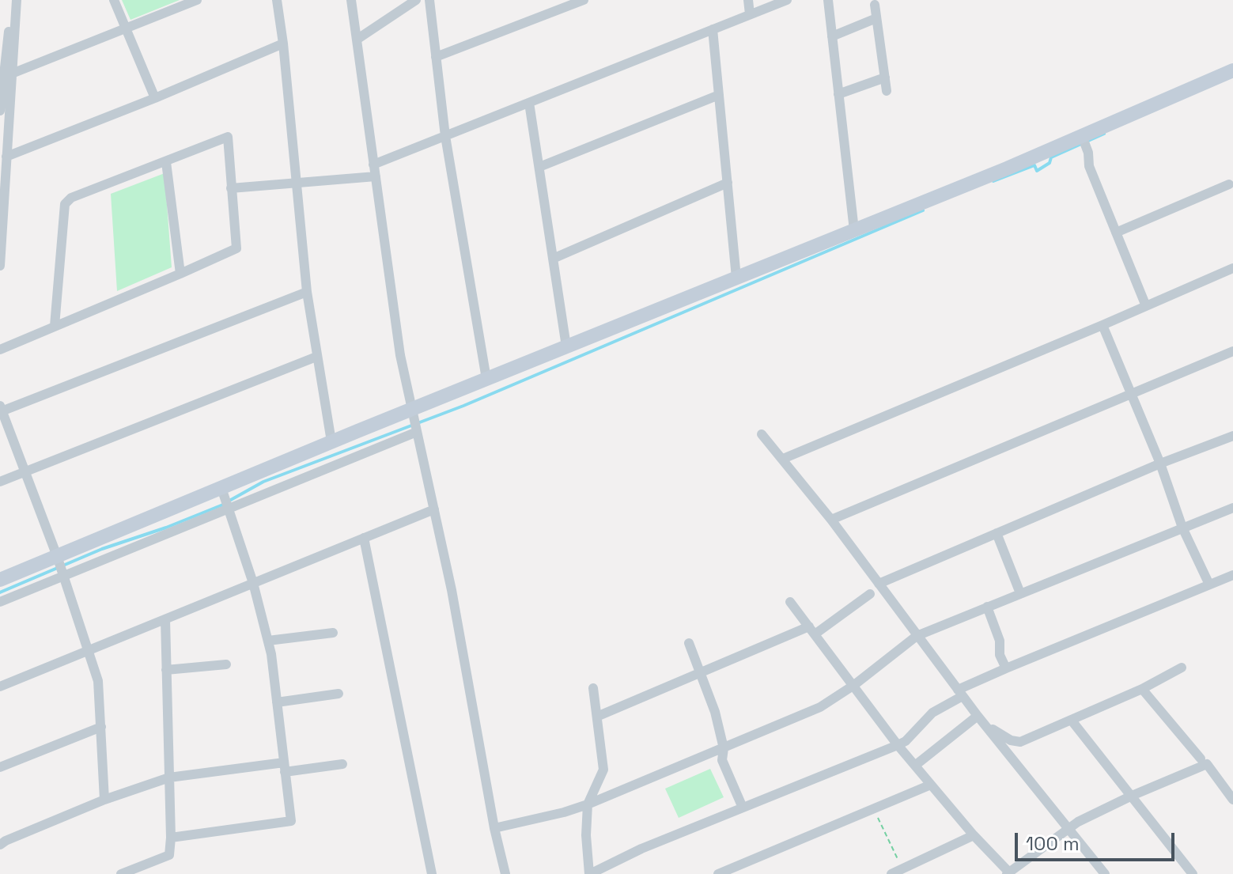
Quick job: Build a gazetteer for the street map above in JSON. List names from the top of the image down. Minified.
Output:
{"scale_bar":"100 m"}
